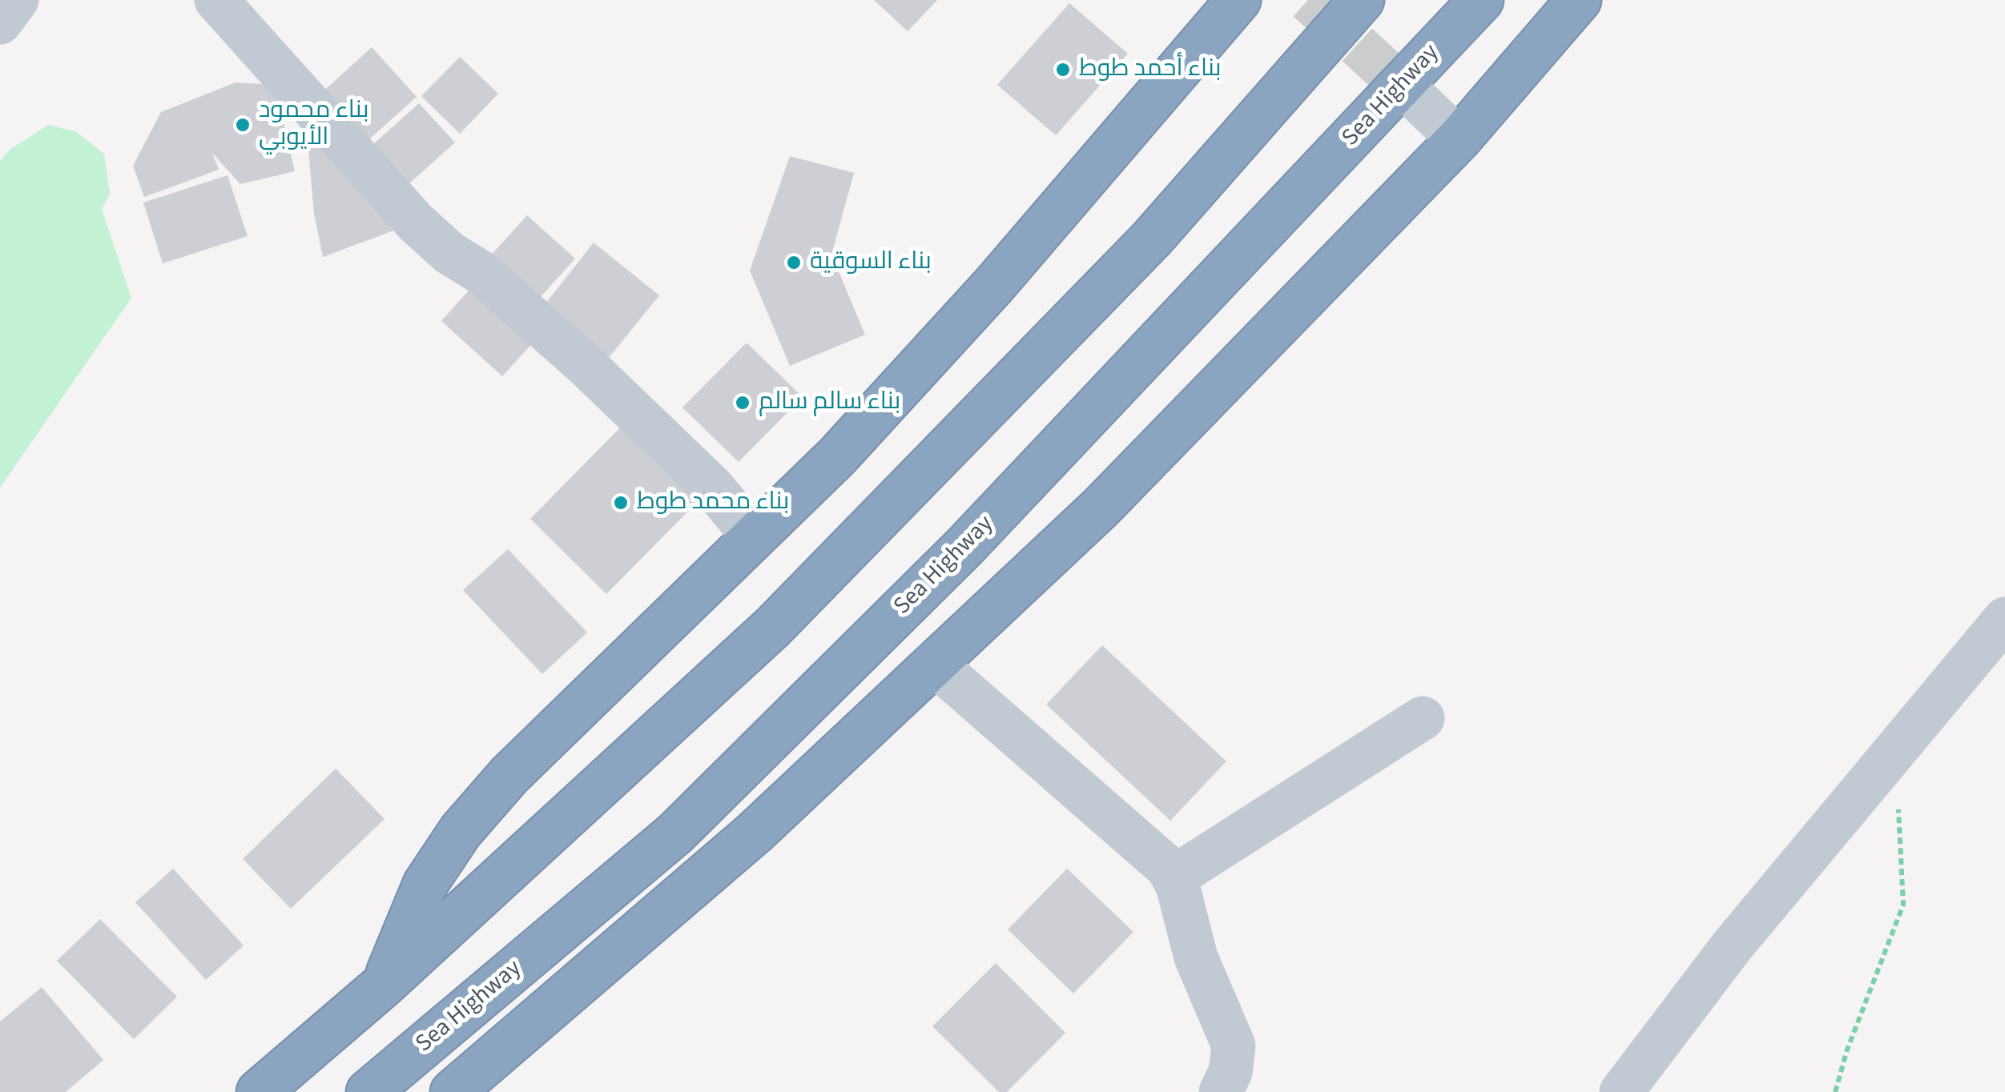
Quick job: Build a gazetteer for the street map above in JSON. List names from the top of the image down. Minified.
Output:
{"streets":{"highway":["Sea Highway"]},"places":["بناء أحمد طوط","بناء محمود الأيوبي","بناء السوقية","بناء سالم سالم","بناء محمد طوط"]}
